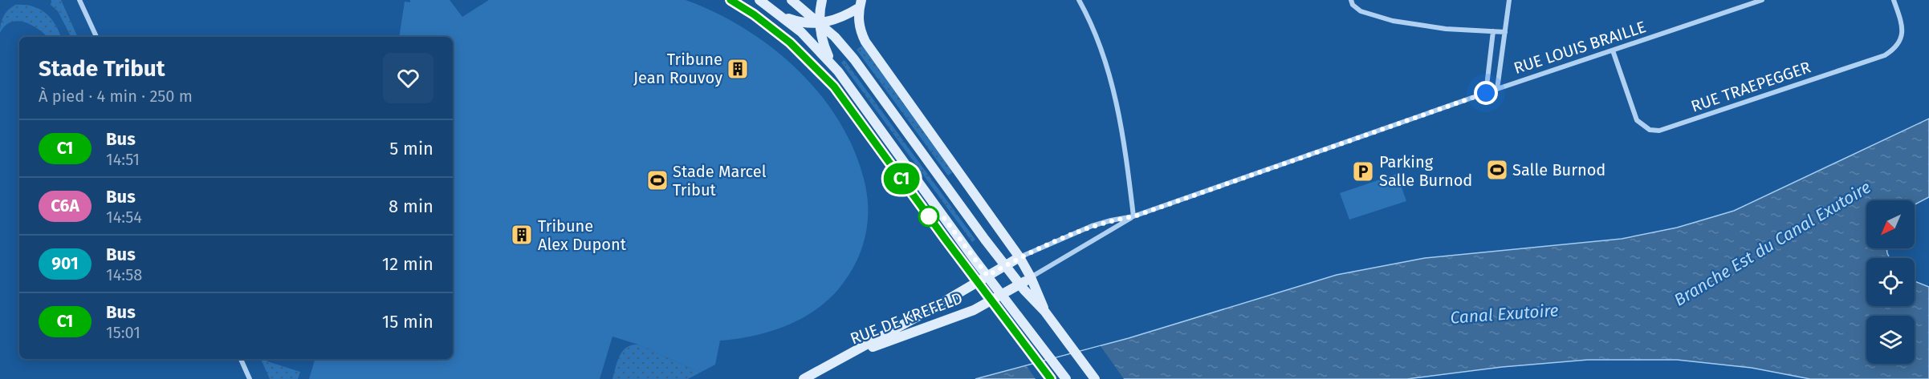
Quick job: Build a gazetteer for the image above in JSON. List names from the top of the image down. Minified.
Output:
{"streets":{"street":["RUE LOUIS BRAILLE","RUE TRAEPEGGER","RUE DE KREFELD"]},"crossings":[["RUE LOUIS BRAILLE","RUE TRAEPEGGER"],["RUE LOUIS BRAILLE","RUE DE KREFELD"]],"water":["Branche Est du Canal Exutoire","Canal Exutoire"],"places":{"building":["Tribune Jean Rouvoy","Tribune Alex Dupont"],"sports":["Salle Burnod","Stade Marcel Tribut"],"parking":["Parking Salle Burnod"]},"lines":["bus line C1"],"north":"bottom left","page":{"on_map":"C1","heading":["Stade Tribut","À pied · 4 min · 250 m"],"list":[{"mark":"C1","name":"Bus","note":"14:51","value":"5 min"},{"mark":"C6A","name":"Bus","note":"14:54","value":"8 min"},{"mark":"901","name":"Bus","note":"14:58","value":"12 min"},{"mark":"C1","name":"Bus","note":"15:01","value":"15 min"}]}}
